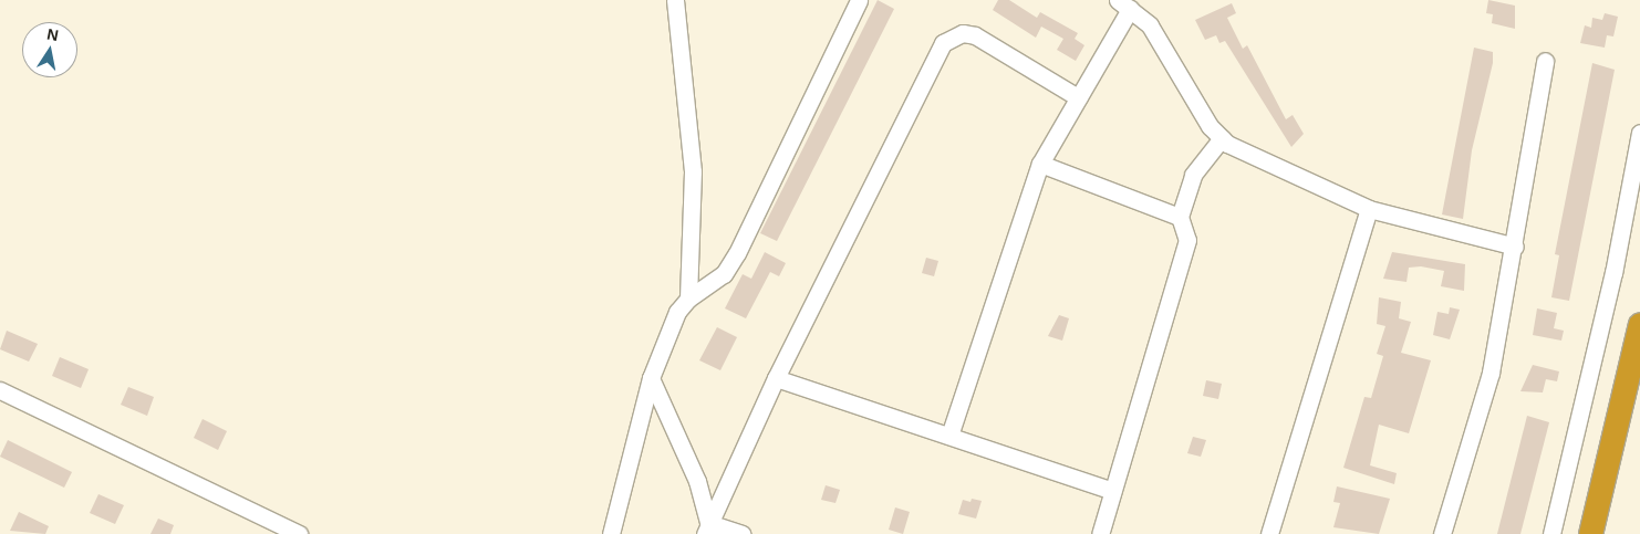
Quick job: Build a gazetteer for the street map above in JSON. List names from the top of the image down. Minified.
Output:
{"north":"top"}
